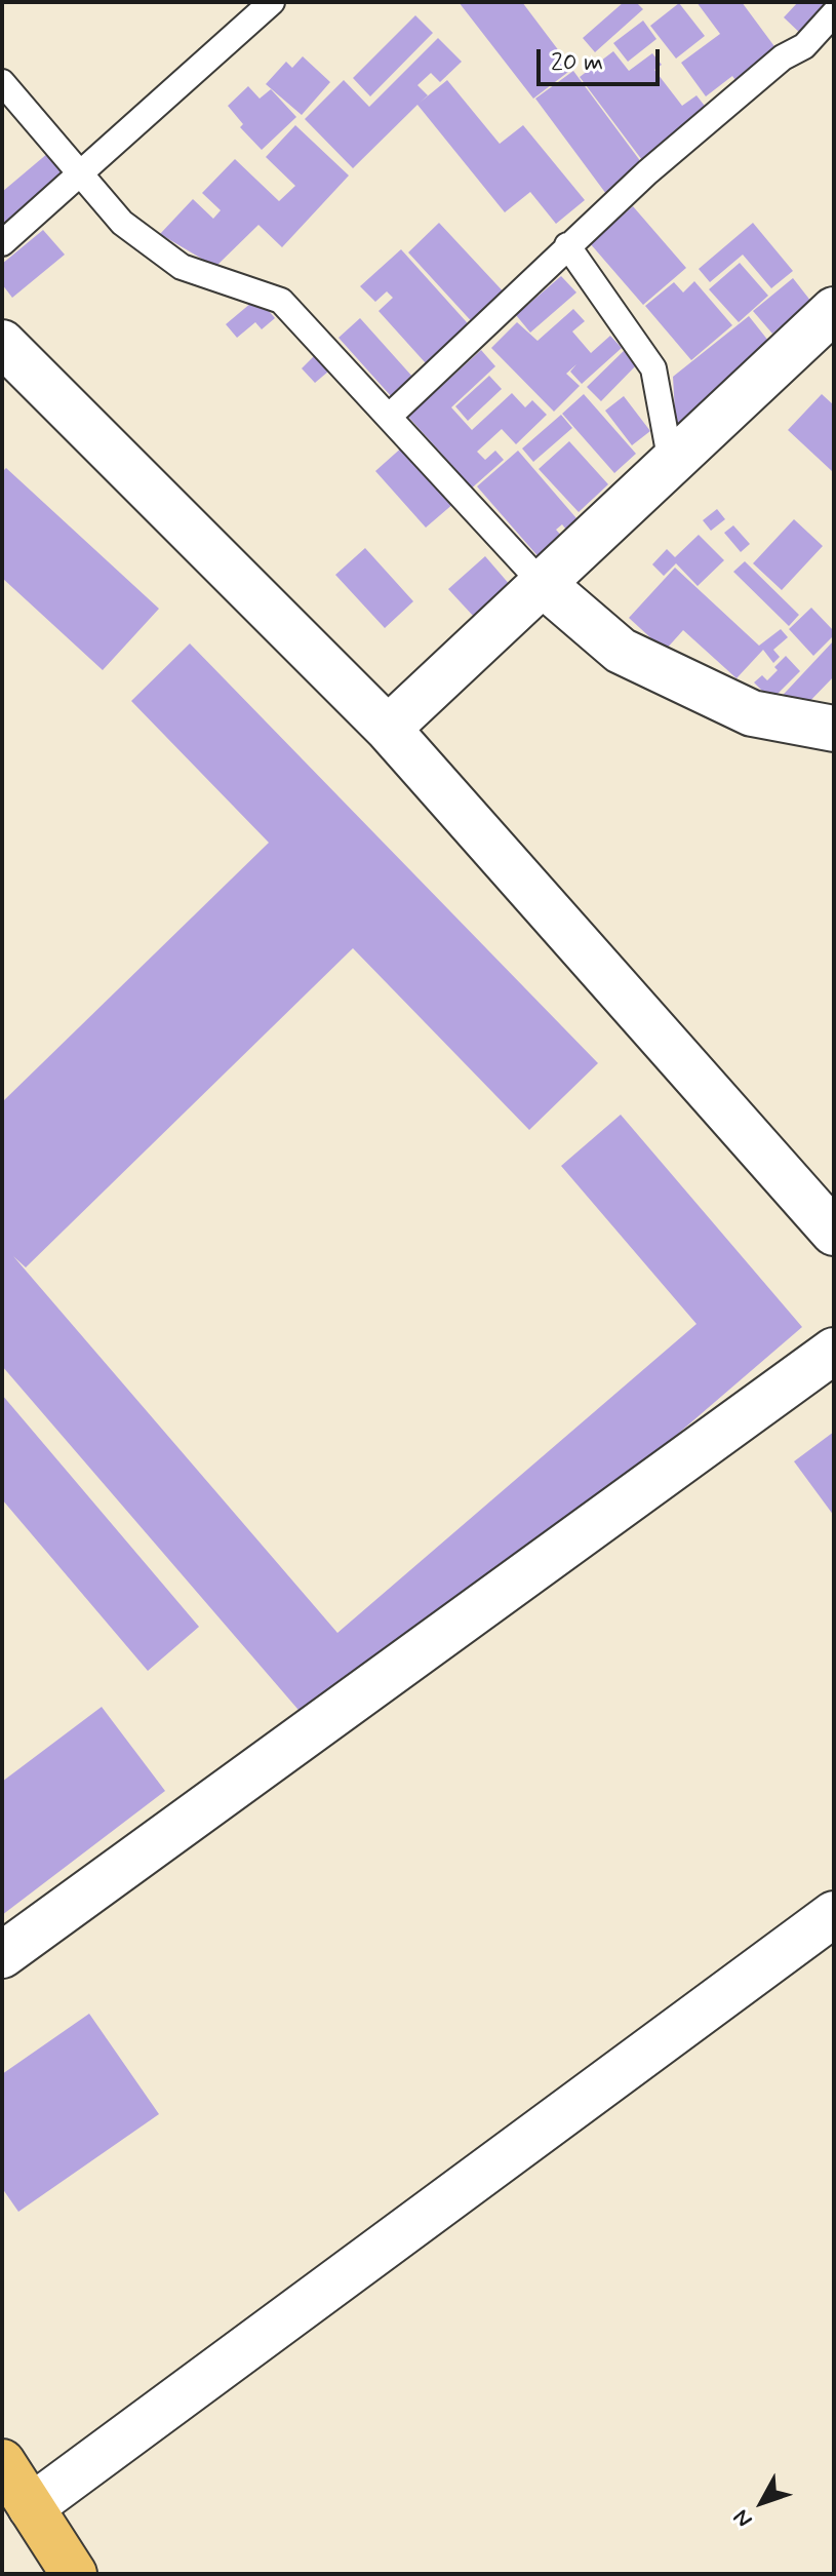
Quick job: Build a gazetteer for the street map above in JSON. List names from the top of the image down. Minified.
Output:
{"scale_bar":"20 m","north":"bottom left"}
